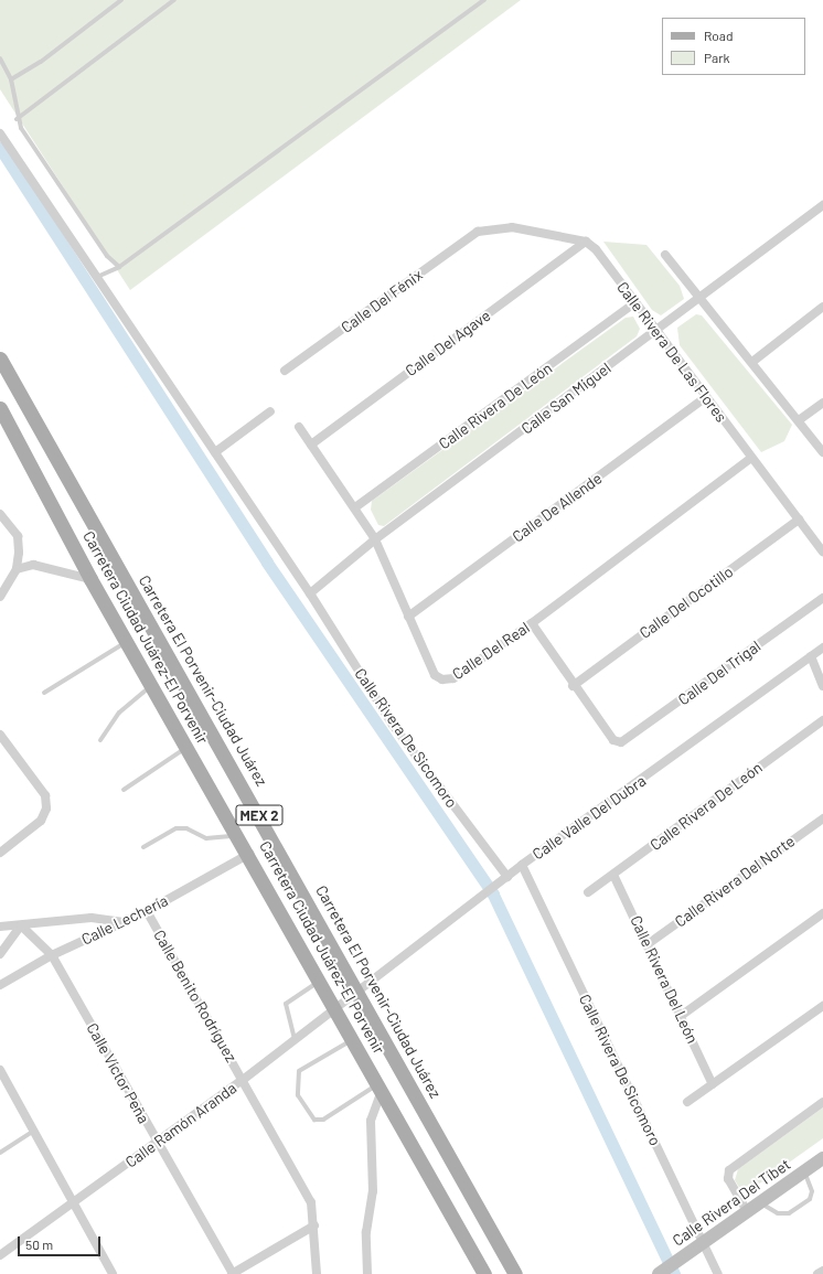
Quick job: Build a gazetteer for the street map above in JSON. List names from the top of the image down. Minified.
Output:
{"streets":{"main road":["Carretera Ciudad Juárez-El Porvenir","Carretera El Porvenir-Ciudad Juárez","MEX 2"],"street":["Calle Del Fénix","Calle Del Agave","Calle Rivera De Las Flores","Calle San Miguel","Calle Rivera De León","Calle De Allende","Calle Del Ocotillo","Calle Del Real","Calle Del Trigal","Calle Rivera De Sicomoro","Calle Valle Del Dubra","Calle Rivera Del Norte","Calle Lechería","Calle Rivera Del León","Calle Benito Rodríguez","Calle Víctor Peña","Calle Ramón Aranda","Calle Rivera Del Tíbet"]},"crossings":[["Calle Del Fénix","Calle Del Agave"],["Calle Del Fénix","Calle Rivera De Las Flores"],["Calle Del Agave","Calle Rivera De Las Flores"],["Calle Del Agave","Calle Del Real"],["Calle Rivera De Las Flores","Calle San Miguel"],["Calle Rivera De Las Flores","Calle Rivera De León"],["Calle Rivera De Las Flores","Calle De Allende"],["Calle Rivera De Las Flores","Calle Del Ocotillo"],["Calle Rivera De Las Flores","Calle Del Real"],["Calle San Miguel","Calle Del Real"],["Calle San Miguel","Calle Rivera De Sicomoro"],["Calle Rivera De León","Calle Del Real"],["Calle Rivera De León","Calle Rivera Del León"],["Calle De Allende","Calle Del Real"],["Calle Del Ocotillo","Calle Del Trigal"],["Carretera Ciudad Juárez-El Porvenir","Calle Lechería"],["Carretera Ciudad Juárez-El Porvenir","Calle Ramón Aranda"],["Carretera El Porvenir-Ciudad Juárez","Calle Valle Del Dubra"],["Carretera El Porvenir-Ciudad Juárez","Calle Ramón Aranda"],["Calle Rivera De Sicomoro","Calle Valle Del Dubra"],["Calle Rivera De Sicomoro","Calle Rivera Del Tíbet"],["Calle Valle Del Dubra","Calle Ramón Aranda"],["Calle Rivera Del Norte","Calle Rivera Del León"],["Calle Lechería","Calle Benito Rodríguez"],["Calle Lechería","Calle Víctor Peña"],["Calle Benito Rodríguez","Calle Ramón Aranda"],["Calle Víctor Peña","Calle Ramón Aranda"]],"legend":["Road","Park"],"scale_bar":"50 m"}
